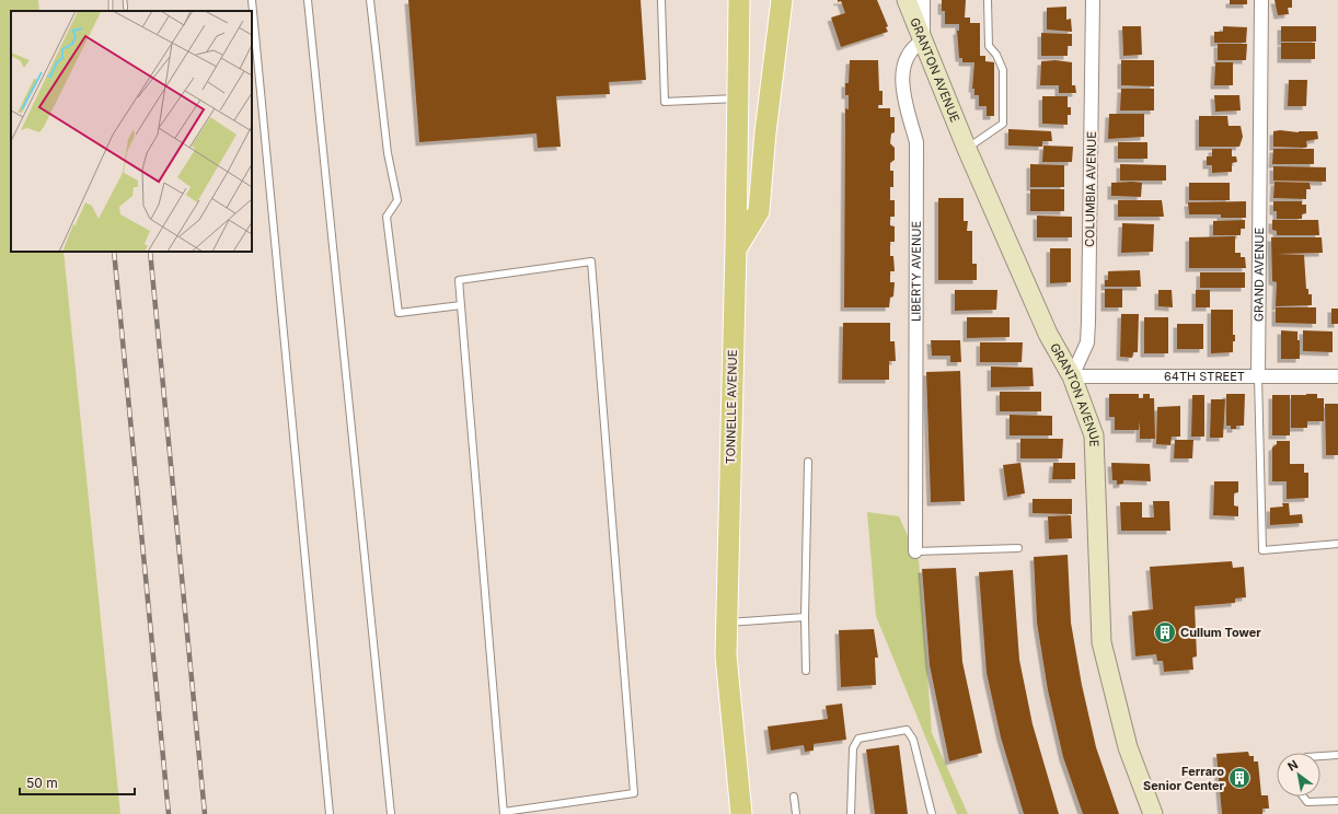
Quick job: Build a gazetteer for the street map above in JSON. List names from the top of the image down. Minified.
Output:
{"streets":{"main road":["TONNELLE AVENUE"],"street":["GRANTON AVENUE","COLUMBIA AVENUE","LIBERTY AVENUE","GRAND AVENUE","64TH STREET"]},"crossings":[["GRANTON AVENUE","COLUMBIA AVENUE"],["GRANTON AVENUE","LIBERTY AVENUE"],["GRANTON AVENUE","64TH STREET"],["COLUMBIA AVENUE","64TH STREET"],["GRAND AVENUE","64TH STREET"]],"places":{"building":["Cullum Tower","Ferraro Senior Center"]},"scale_bar":"50 m","north":"top left"}
